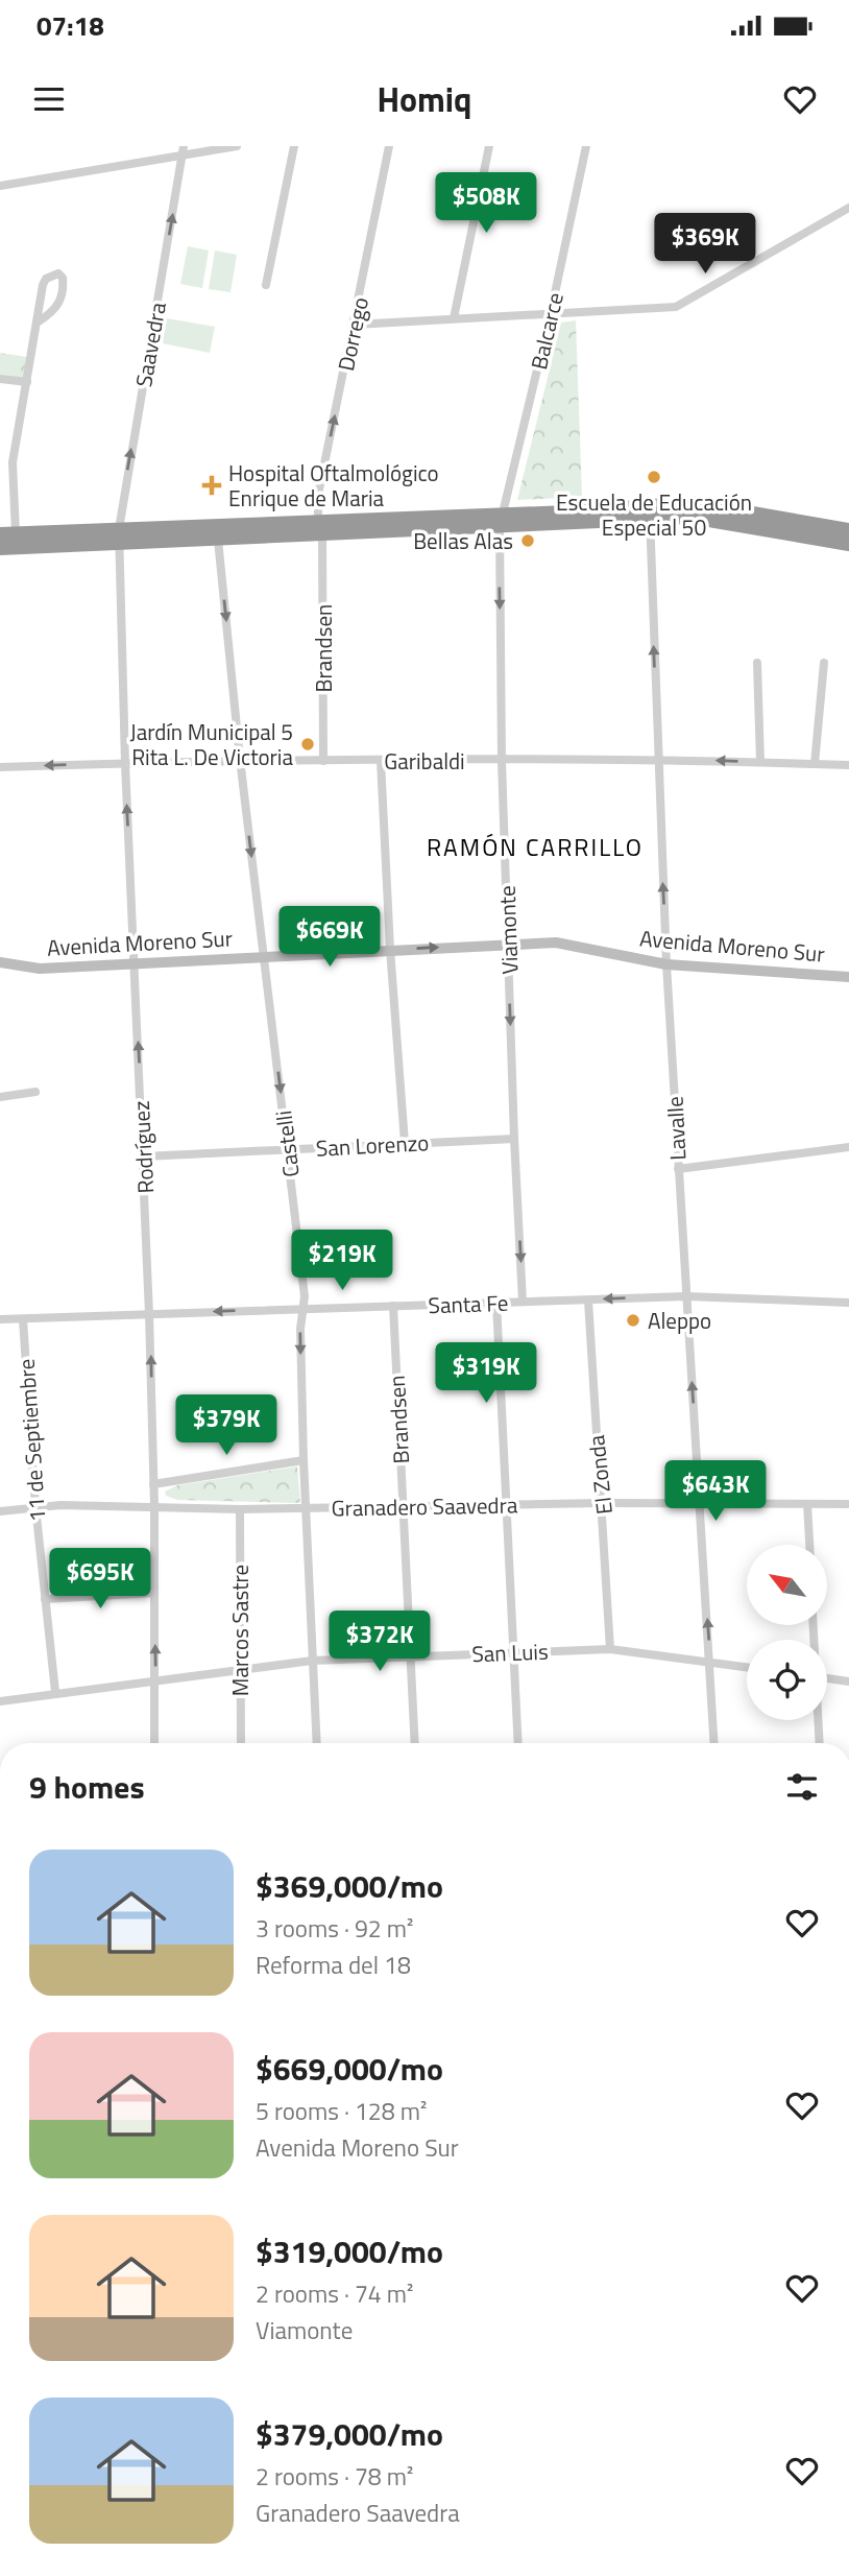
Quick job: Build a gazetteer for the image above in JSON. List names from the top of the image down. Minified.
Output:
{"streets":{"street":["Balcarce","Dorrego","Saavedra","Brandsen","Garibaldi","Viamonte","Avenida Moreno Sur","Lavalle","Castelli","San Lorenzo","Rodríguez","Santa Fe","11 de Septiembre","El Zonda","Granadero Saavedra","Marcos Sastre","San Luis"]},"crossings":[["Balcarce","Viamonte"],["Dorrego","Brandsen"],["Saavedra","Rodríguez"],["Brandsen","Garibaldi"],["Brandsen","Santa Fe"],["Brandsen","Granadero Saavedra"],["Brandsen","San Luis"],["Garibaldi","Viamonte"],["Garibaldi","Lavalle"],["Garibaldi","Castelli"],["Garibaldi","Rodríguez"],["Viamonte","Avenida Moreno Sur"],["Viamonte","San Lorenzo"],["Viamonte","Santa Fe"],["Avenida Moreno Sur","Lavalle"],["Avenida Moreno Sur","Castelli"],["Avenida Moreno Sur","Rodríguez"],["Lavalle","Santa Fe"],["Lavalle","Granadero Saavedra"],["Lavalle","San Luis"],["Castelli","San Lorenzo"],["Castelli","Santa Fe"],["Castelli","Granadero Saavedra"],["Castelli","San Luis"],["San Lorenzo","Rodríguez"],["Rodríguez","Santa Fe"],["Rodríguez","Granadero Saavedra"],["Rodríguez","San Luis"],["Santa Fe","11 de Septiembre"],["Santa Fe","El Zonda"],["11 de Septiembre","Granadero Saavedra"],["11 de Septiembre","San Luis"],["El Zonda","Granadero Saavedra"],["El Zonda","San Luis"],["Granadero Saavedra","Marcos Sastre"],["Marcos Sastre","San Luis"]],"one_way":["Dorrego","Saavedra","Viamonte","Lavalle","Castelli","Rodríguez"],"districts":["RAMÓN CARRILLO"],"places":{"other":["Escuela de Educación Especial 50","Bellas Alas","Jardín Municipal 5 Rita L. De Victoria","Aleppo"],"health":["Hospital Oftalmológico Enrique de Maria"]},"north":"top left","page":{"status":"07:18","header":"Homiq","price":["$508K","$369K","$669K","$219K","$319K","$379K","$643K","$695K","$372K"],"heading":"9 homes","list":[{"name":"$369,000/mo","note":"3 rooms · 92 m² · Reforma del 18"},{"name":"$669,000/mo","note":"5 rooms · 128 m² · Avenida Moreno Sur"},{"name":"$319,000/mo","note":"2 rooms · 74 m² · Viamonte"},{"name":"$379,000/mo","note":"2 rooms · 78 m² · Granadero Saavedra"}]}}
